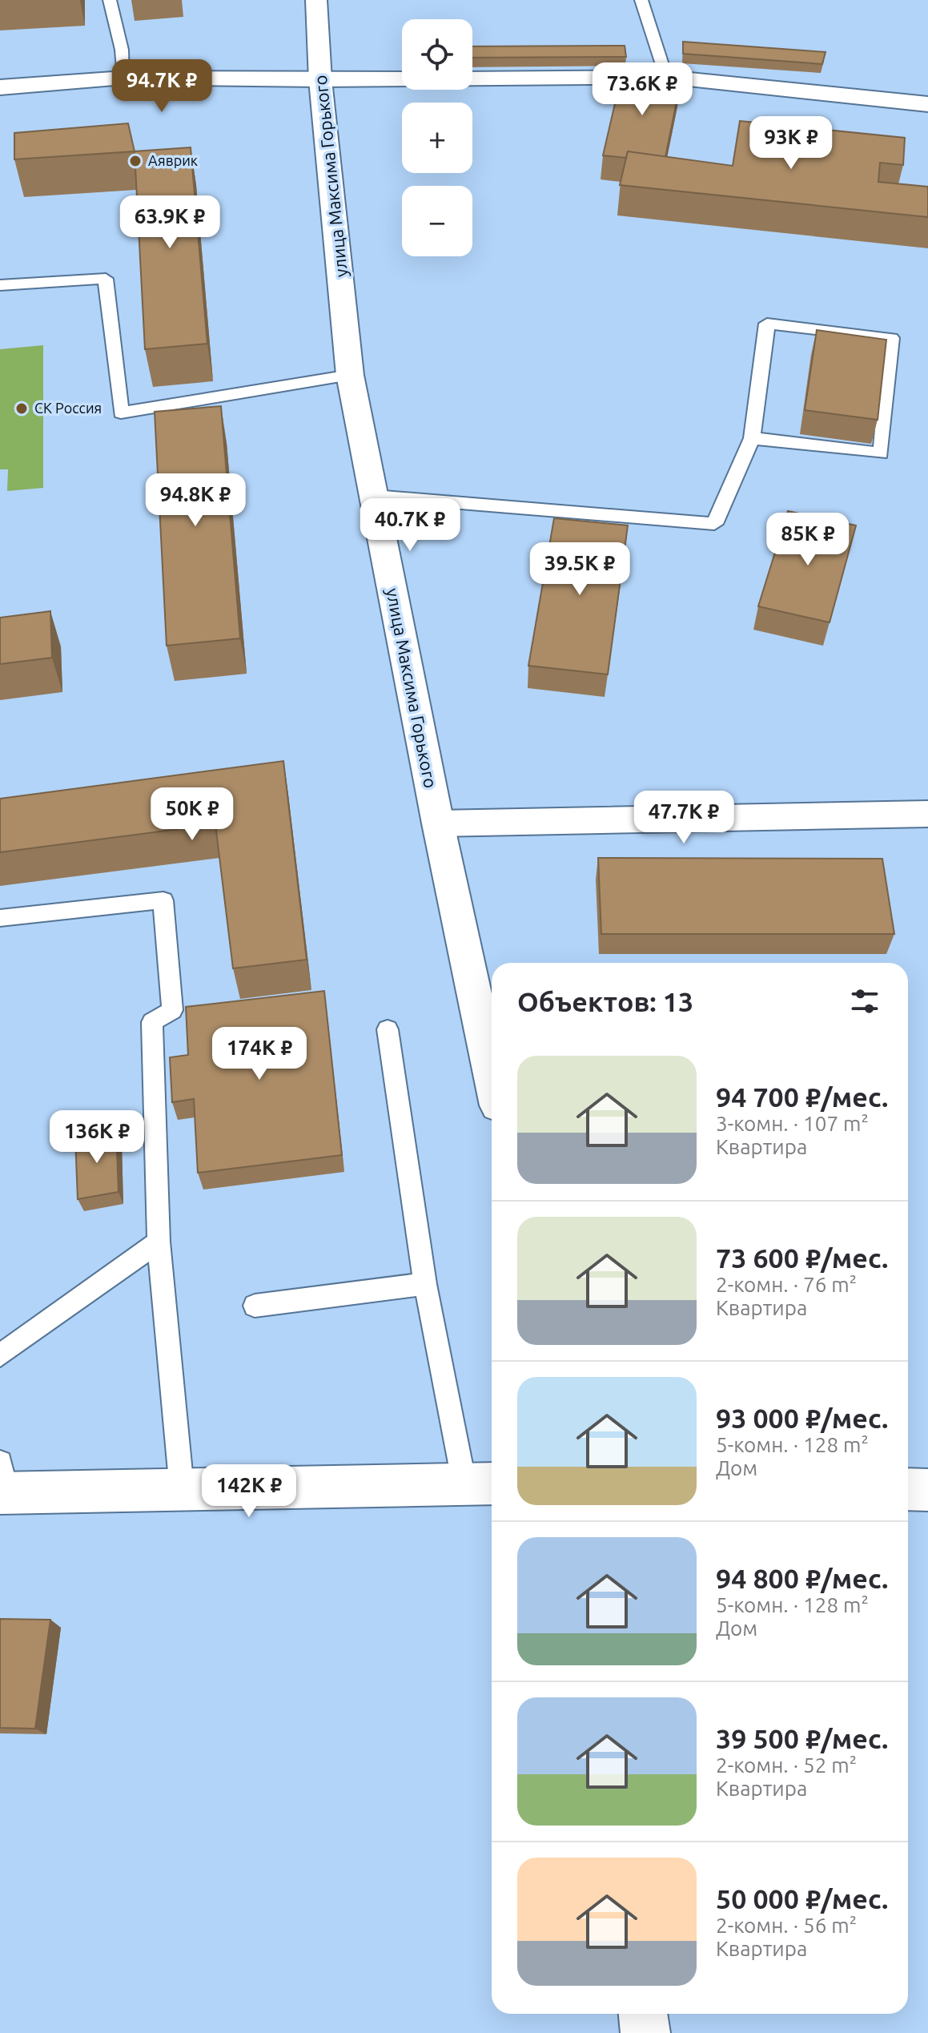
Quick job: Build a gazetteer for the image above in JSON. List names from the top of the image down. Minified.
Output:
{"streets":{"street":["улица Максима Горького"]},"places":["Аяврик","СК Россия"],"page":{"map_buttons":["+","−"],"price":["94.7K ₽","73.6K ₽","93K ₽","63.9K ₽","94.8K ₽","40.7K ₽","85K ₽","39.5K ₽","50K ₽","47.7K ₽","174K ₽","136K ₽","142K ₽"],"heading":"Объектов: 13","list":[{"name":"94 700 ₽/мес.","note":"3-комн. · 107 m² · Квартира"},{"name":"73 600 ₽/мес.","note":"2-комн. · 76 m² · Квартира"},{"name":"93 000 ₽/мес.","note":"5-комн. · 128 m² · Дом"},{"name":"94 800 ₽/мес.","note":"5-комн. · 128 m² · Дом"},{"name":"39 500 ₽/мес.","note":"2-комн. · 52 m² · Квартира"},{"name":"50 000 ₽/мес.","note":"2-комн. · 56 m² · Квартира"}]}}
